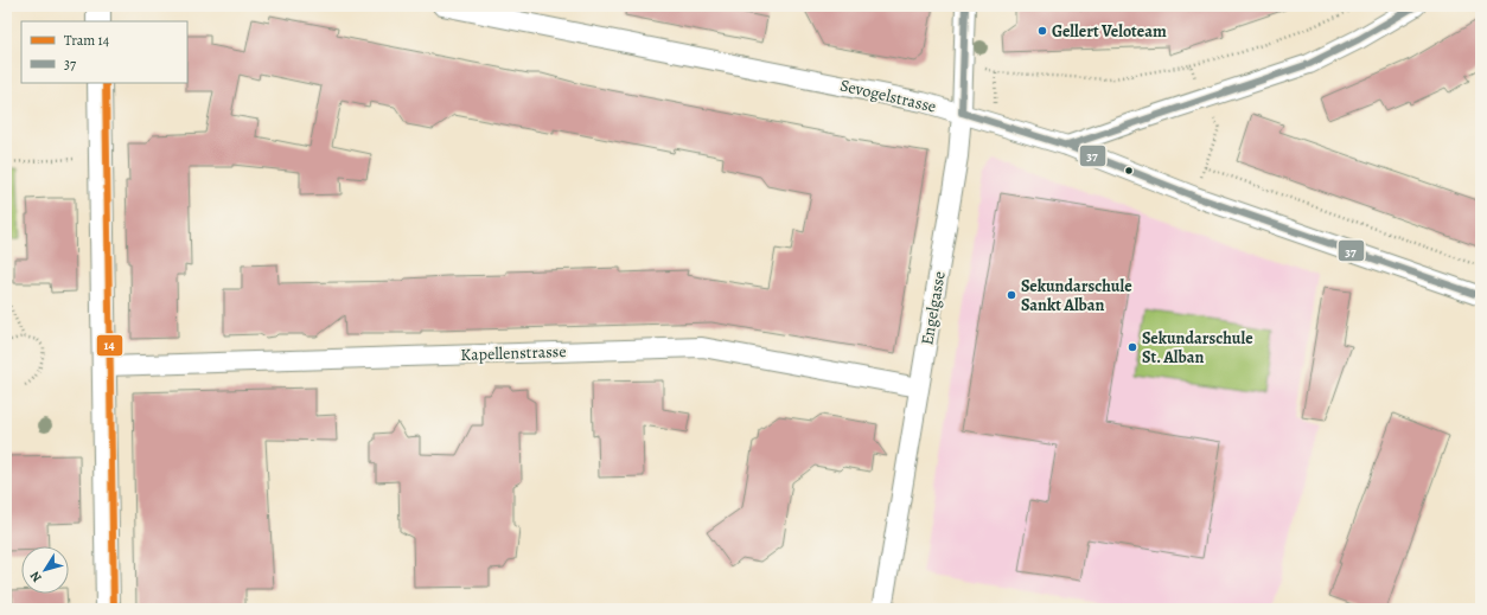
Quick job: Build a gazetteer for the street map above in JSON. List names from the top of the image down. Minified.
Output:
{"streets":{"street":["Sevogelstrasse","Engelgasse","Kapellenstrasse"]},"crossings":[["Sevogelstrasse","Engelgasse"],["Engelgasse","Kapellenstrasse"]],"places":["Gellert Veloteam","Sekundarschule Sankt Alban","Sekundarschule St. Alban"],"lines":["transit line 37","tram line 14"],"legend":["Tram 14","37"],"north":"bottom left"}
